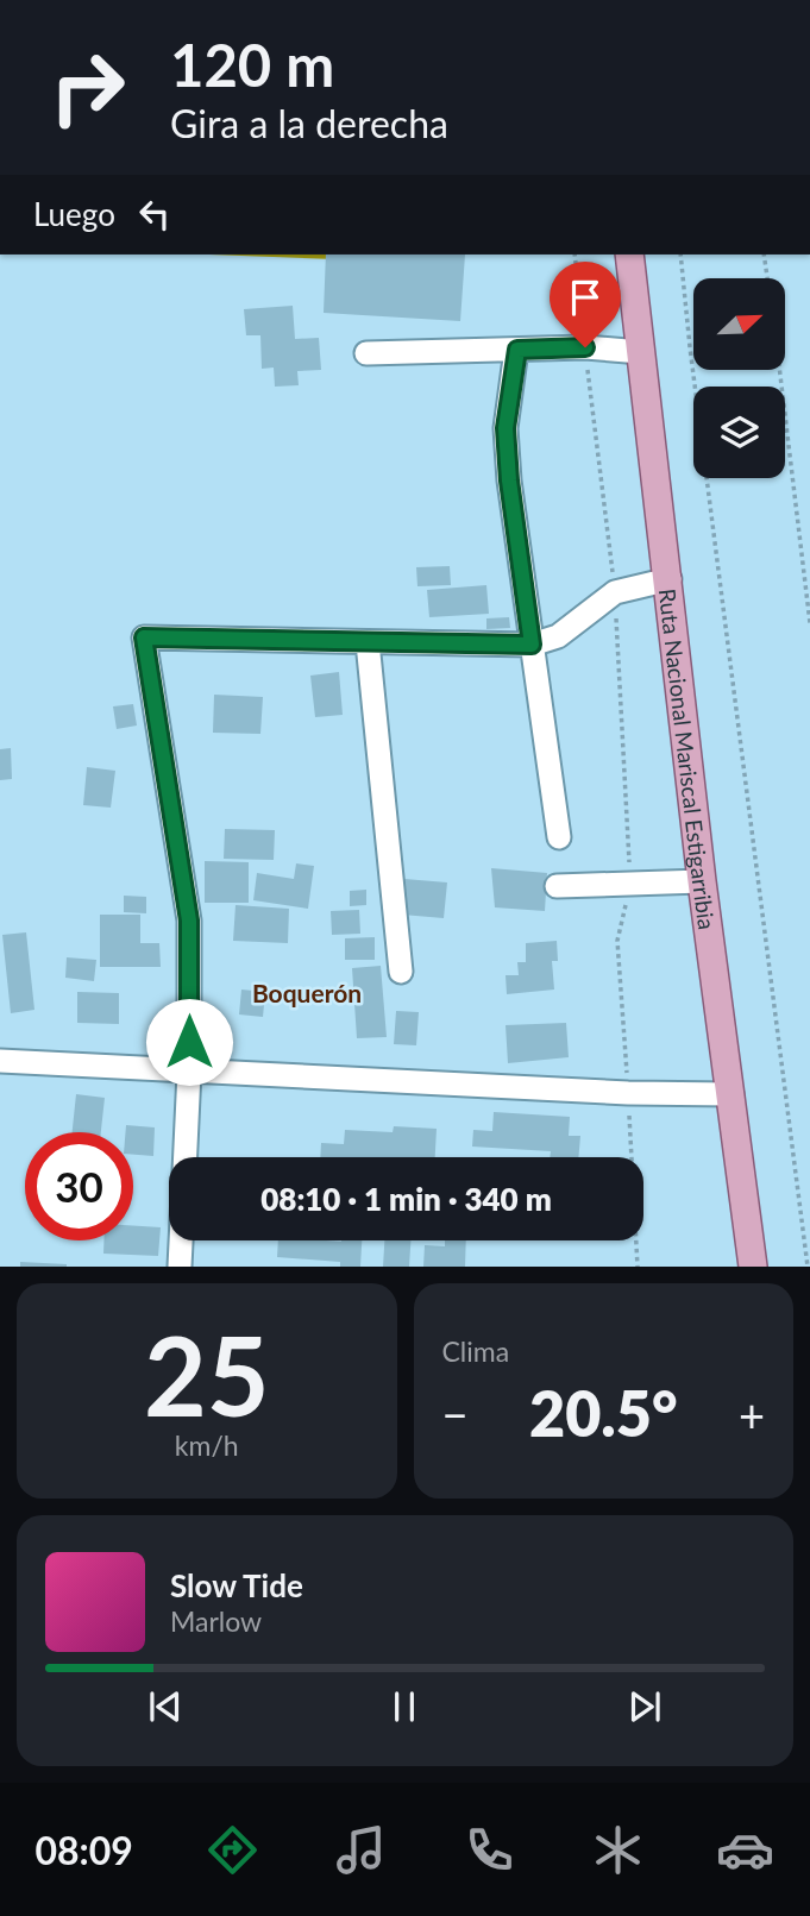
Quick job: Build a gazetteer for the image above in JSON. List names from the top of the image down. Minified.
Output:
{"streets":{"main road":["Ruta Nacional Mariscal Estigarribia"]},"districts":["Boquerón"],"north":"top right","page":{"turn":["120 m","Gira a la derecha"],"then":"Luego","limit":"30","trip":"08:10 · 1 min · 340 m","tile":[["25","km/h"],"Clima"],"heat":["−","20.5°","+"],"song":["Slow Tide","Marlow"],"tabs":"08:09"}}
